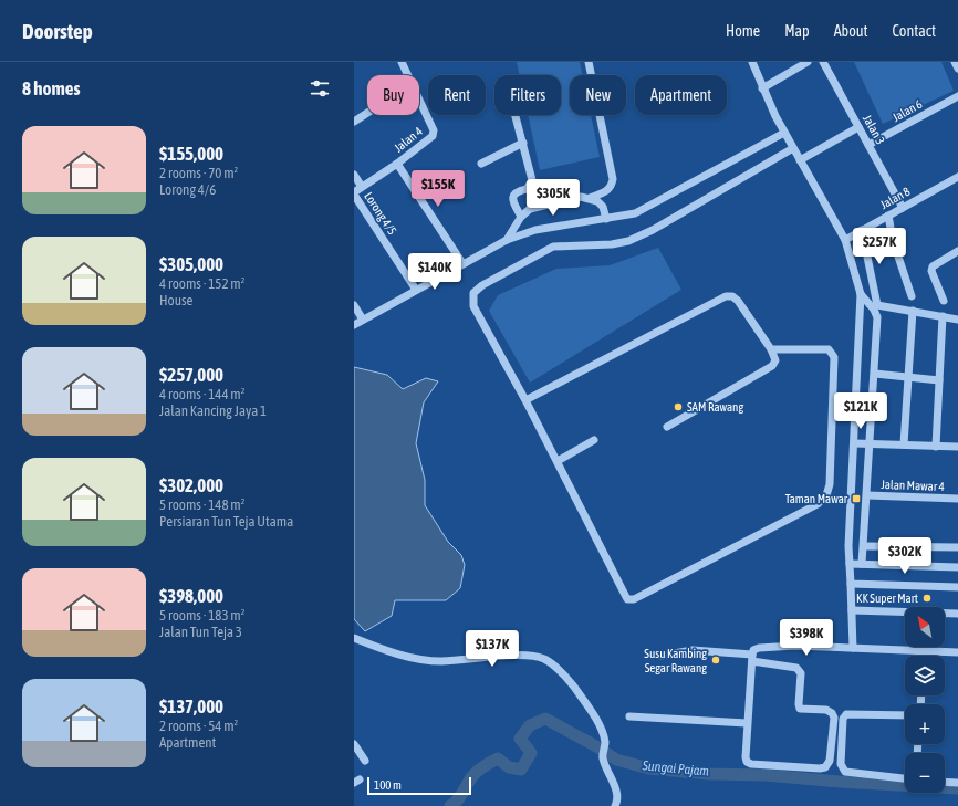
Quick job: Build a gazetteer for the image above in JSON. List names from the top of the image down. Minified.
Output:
{"streets":{"street":["Jalan 6","Jalan 3","Jalan 4","Jalan 8","Lorong 4/5","Jalan Mawar 4"]},"crossings":[["Jalan 6","Jalan 3"],["Jalan 3","Jalan 8"],["Jalan 4","Lorong 4/5"]],"water":["Sungai Pajam"],"places":{"other":["SAM Rawang","KK Super Mart","Susu Kambing Segar Rawang"],"transit":["Taman Mawar"]},"scale_bar":"100 m","north":"top left","page":{"header":"Doorstep","nav":["Home","Map","About","Contact"],"heading":"8 homes","chip":["Buy","Rent","Filters","New","Apartment"],"list":[{"name":"$155,000","note":"2 rooms · 70 m² · Lorong 4/6"},{"name":"$305,000","note":"4 rooms · 152 m² · House"},{"name":"$257,000","note":"4 rooms · 144 m² · Jalan Kancing Jaya 1"},{"name":"$302,000","note":"5 rooms · 148 m² · Persiaran Tun Teja Utama"},{"name":"$398,000","note":"5 rooms · 183 m² · Jalan Tun Teja 3"},{"name":"$137,000","note":"2 rooms · 54 m² · Apartment"}],"price":["$155K","$305K","$257K","$140K","$121K","$302K","$398K","$137K"],"map_buttons":["+","−"],"scale":"100 m"}}
